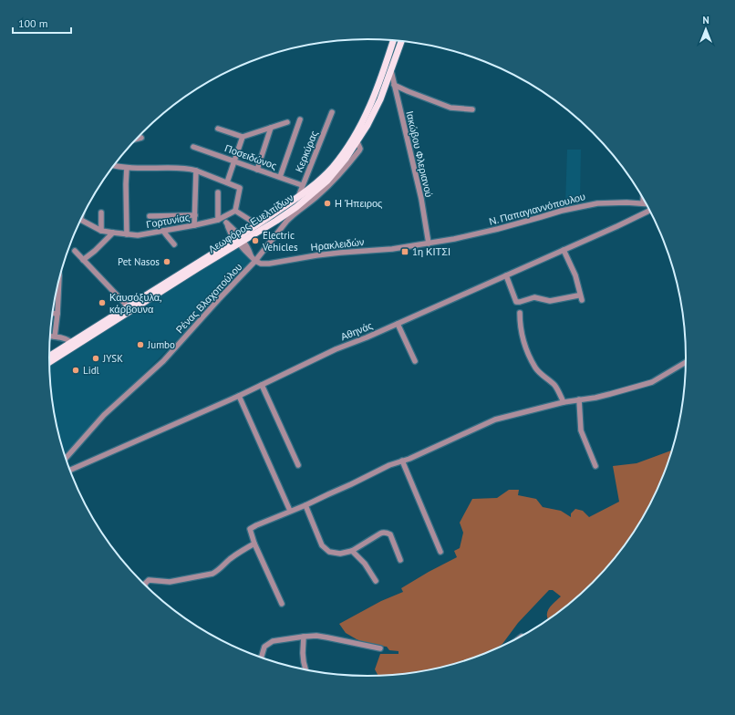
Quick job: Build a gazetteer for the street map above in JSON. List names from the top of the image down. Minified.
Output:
{"streets":{"main road":["Λεωφόρος Ευελπίδων"],"street":["Κερκύρας","Ιακώβου Φλεριανού","Ποσειδώνος","Ν. Παπαγιαννόπουλου","Γορτυνίας","Ηρακλειδών","Ρένας Βλαχοπούλου","Αθηνάς"]},"crossings":[["Κερκύρας","Ποσειδώνος"],["Κερκύρας","Λεωφόρος Ευελπίδων"],["Ιακώβου Φλεριανού","Ν. Παπαγιαννόπουλου"],["Ιακώβου Φλεριανού","Λεωφόρος Ευελπίδων"],["Ιακώβου Φλεριανού","Ηρακλειδών"],["Ν. Παπαγιαννόπουλου","Ηρακλειδών"],["Λεωφόρος Ευελπίδων","Ρένας Βλαχοπούλου"],["Ηρακλειδών","Ρένας Βλαχοπούλου"]],"places":{"other":["Η Ήπειρος","Electric Vehicles","Pet Nasos","Καυσόξυλα, κάρβουνα","Jumbo","JYSK","Lidl"],"transit":["1η ΚΙΤΣΙ"]},"scale_bar":"100 m","north":"top"}
